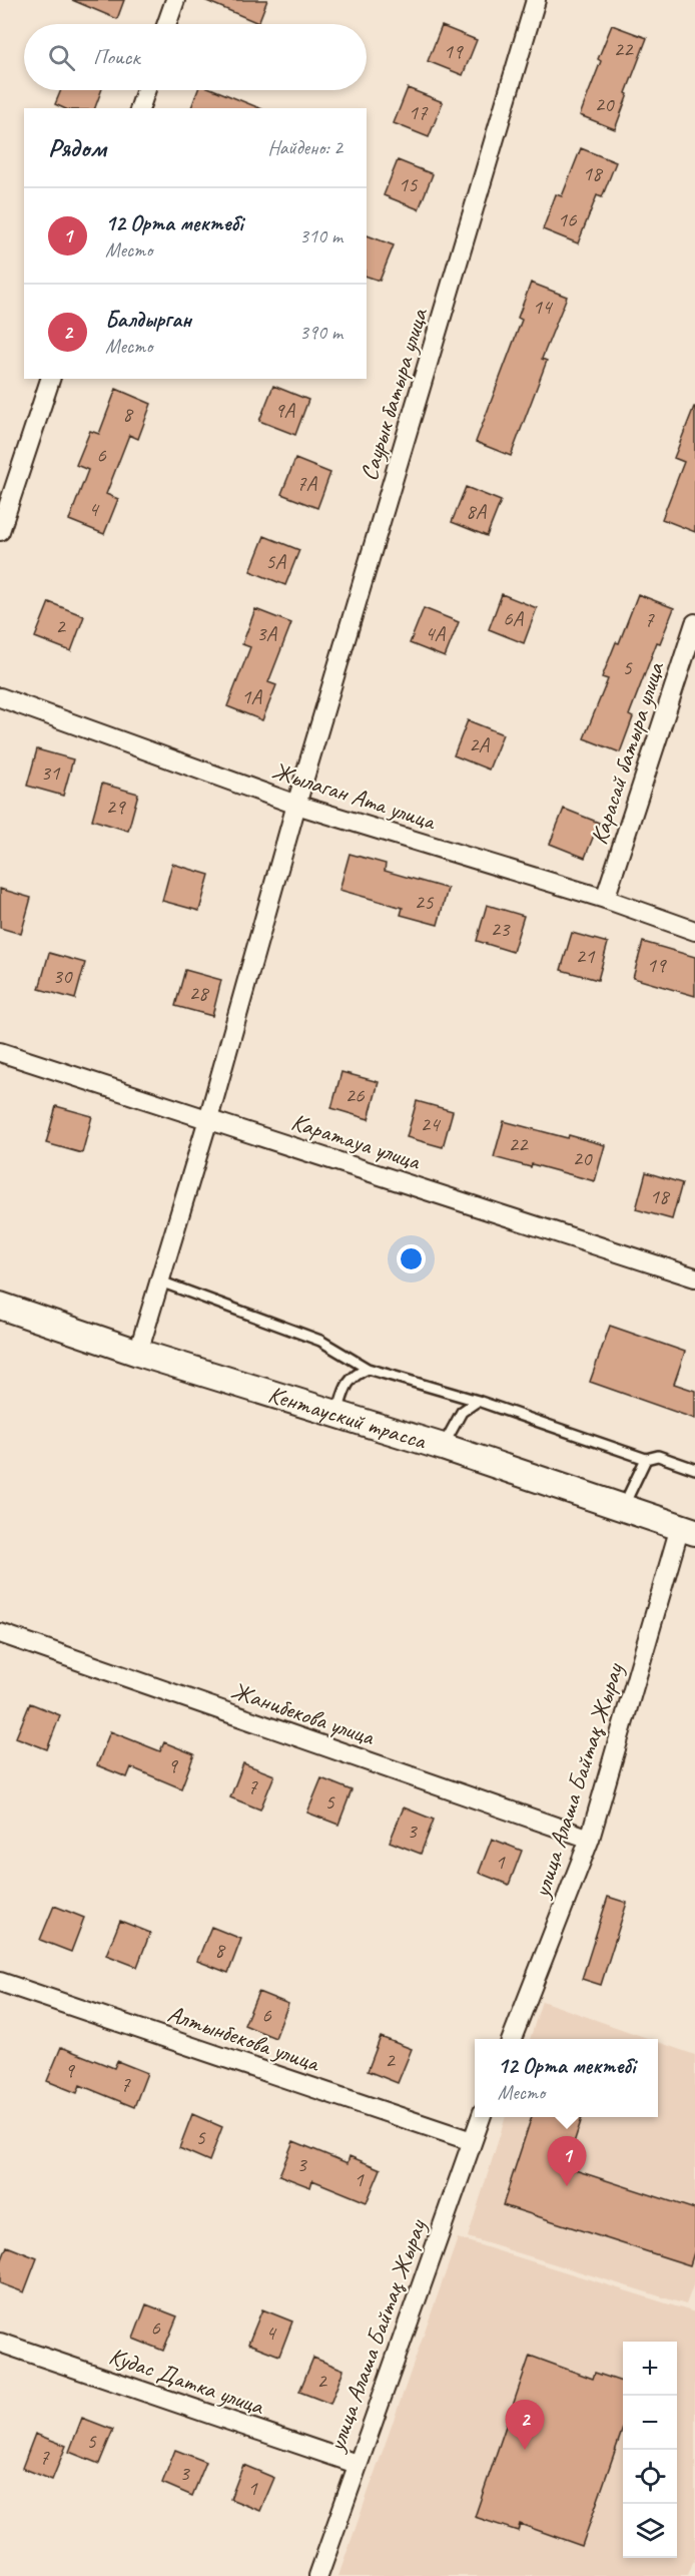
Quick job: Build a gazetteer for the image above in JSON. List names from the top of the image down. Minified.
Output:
{"streets":{"main road":["Кентауский трасса"],"street":["Саурык батыра улица","Карасай батыра улица","Жылаган Ата улица","Каратауа улица","Жанибекова улица","улица Алаша Байтақ Жырау","Алтынбекова улица","Кудас Датка улица"]},"crossings":[["Саурык батыра улица","Жылаган Ата улица"],["Саурык батыра улица","Каратауа улица"],["Саурык батыра улица","Кентауский трасса"],["Карасай батыра улица","Жылаган Ата улица"],["Кентауский трасса","улица Алаша Байтақ Жырау"],["Жанибекова улица","улица Алаша Байтақ Жырау"],["улица Алаша Байтақ Жырау","Алтынбекова улица"],["улица Алаша Байтақ Жырау","Кудас Датка улица"]],"house_numbers":["22","19","20","17","18","15","16","14","9A","8","6","7A","4","8A","5A","6A","7","2","3A","4A","5","1A","2A","31","29","25","23","21","19","30","28","26","24","22","20","18","9","7","5","3","1","8","6","2","9","7","5","3","1","6","4","2","5","7","3","1"],"page":{"search":"Поиск","heading":["Рядом","Найдено: 2"],"list":[{"mark":"1","name":"12 Орта мектебі","note":"Место","value":"310 m"},{"mark":"2","name":"Балдырган","note":"Место","value":"390 m"}],"popup":["12 Орта мектебі","Место"],"pins":["1","2"],"map_buttons":["+","−"]}}
